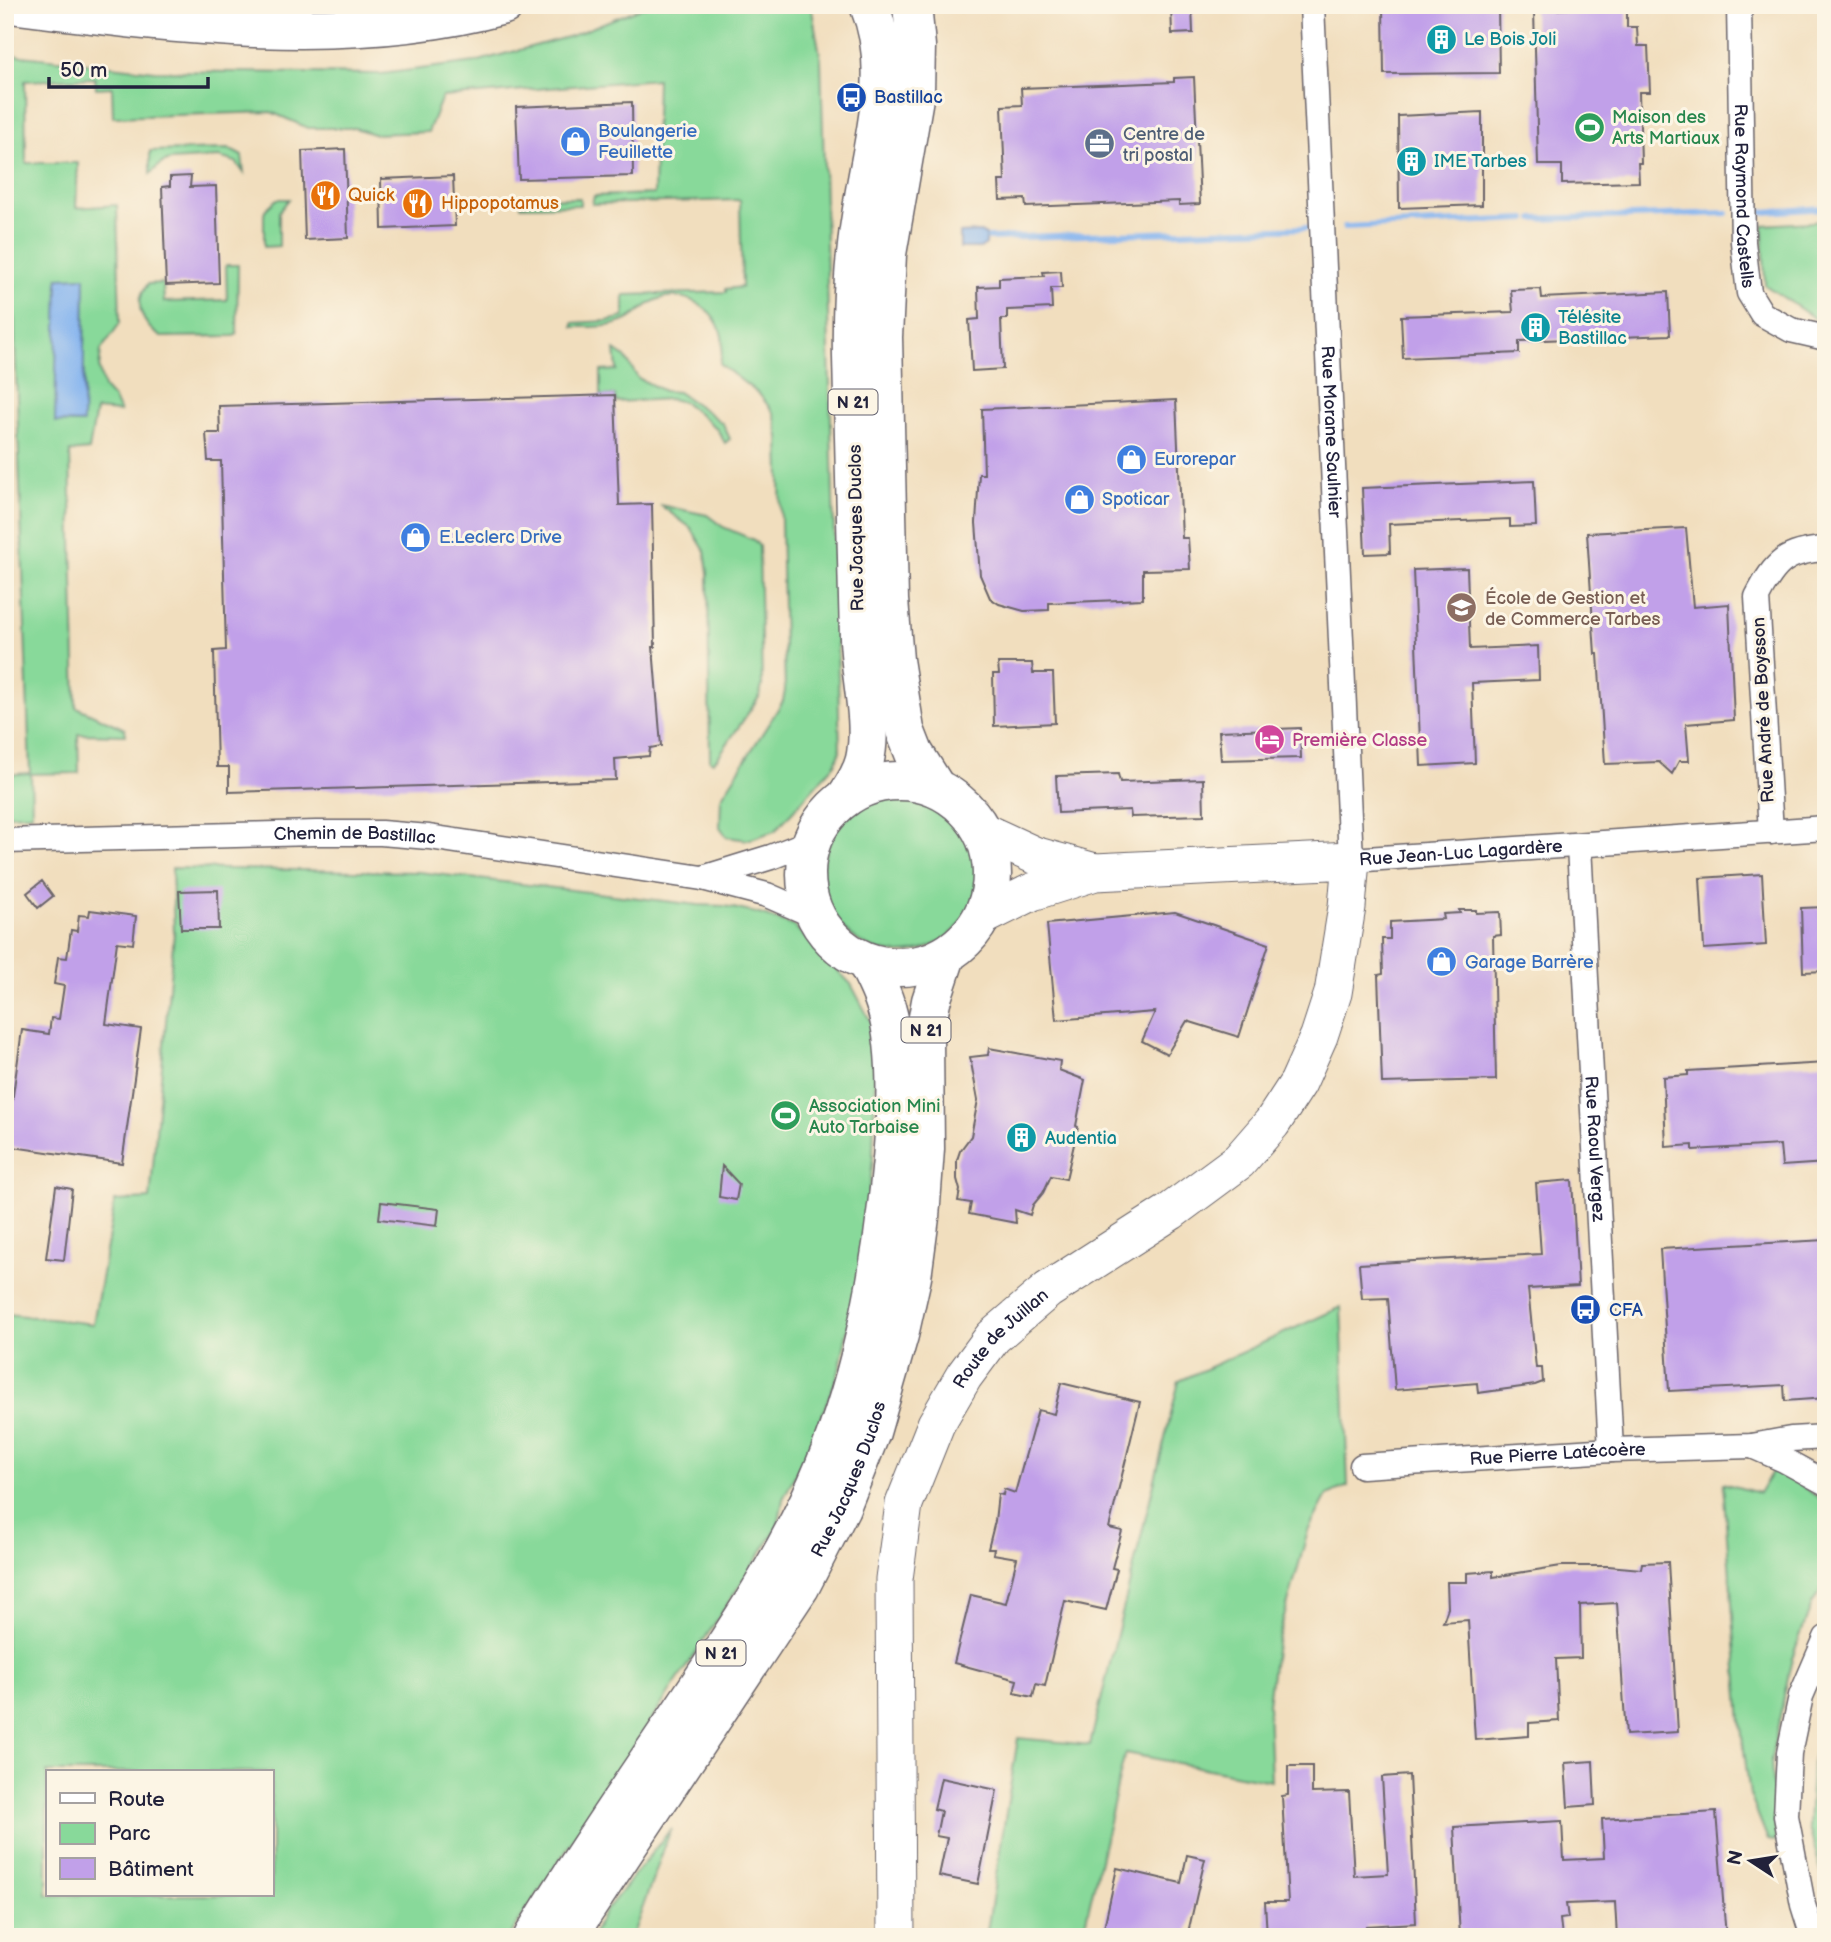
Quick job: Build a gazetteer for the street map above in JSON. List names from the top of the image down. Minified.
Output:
{"streets":{"main road":["N 21","Rue Jacques Duclos"],"street":["Rue Raymond Castells","Rue Morane Saulnier","Rue André de Boysson","Chemin de Bastillac","Rue Jean-Luc Lagardère","Rue Raoul Vergez","Route de Juillan","Rue Pierre Latécoère"]},"crossings":[["Rue Morane Saulnier","Rue Jean-Luc Lagardère"],["Rue Morane Saulnier","Route de Juillan"],["Rue Jacques Duclos","Chemin de Bastillac"],["Rue Jacques Duclos","Rue Jean-Luc Lagardère"],["Rue André de Boysson","Rue Jean-Luc Lagardère"],["Chemin de Bastillac","Rue Jean-Luc Lagardère"],["Rue Jean-Luc Lagardère","Rue Raoul Vergez"],["Rue Jean-Luc Lagardère","Route de Juillan"],["Rue Raoul Vergez","Rue Pierre Latécoère"]],"places":{"building":["Le Bois Joli","IME Tarbes","Télésite Bastillac","Audentia"],"bus stop":["Bastillac","CFA"],"sports":["Maison des Arts Martiaux","Association Mini Auto Tarbaise"],"shop":["Boulangerie Feuillette","Eurorepar","Spoticar","E.Leclerc Drive","Garage Barrère"],"office":["Centre de tri postal"],"restaurant":["Quick","Hippopotamus"],"school or university":["École de Gestion et de Commerce Tarbes"],"hotel":["Première Classe"]},"legend":["Route","Parc","Bâtiment"],"scale_bar":"50 m","north":"left"}
